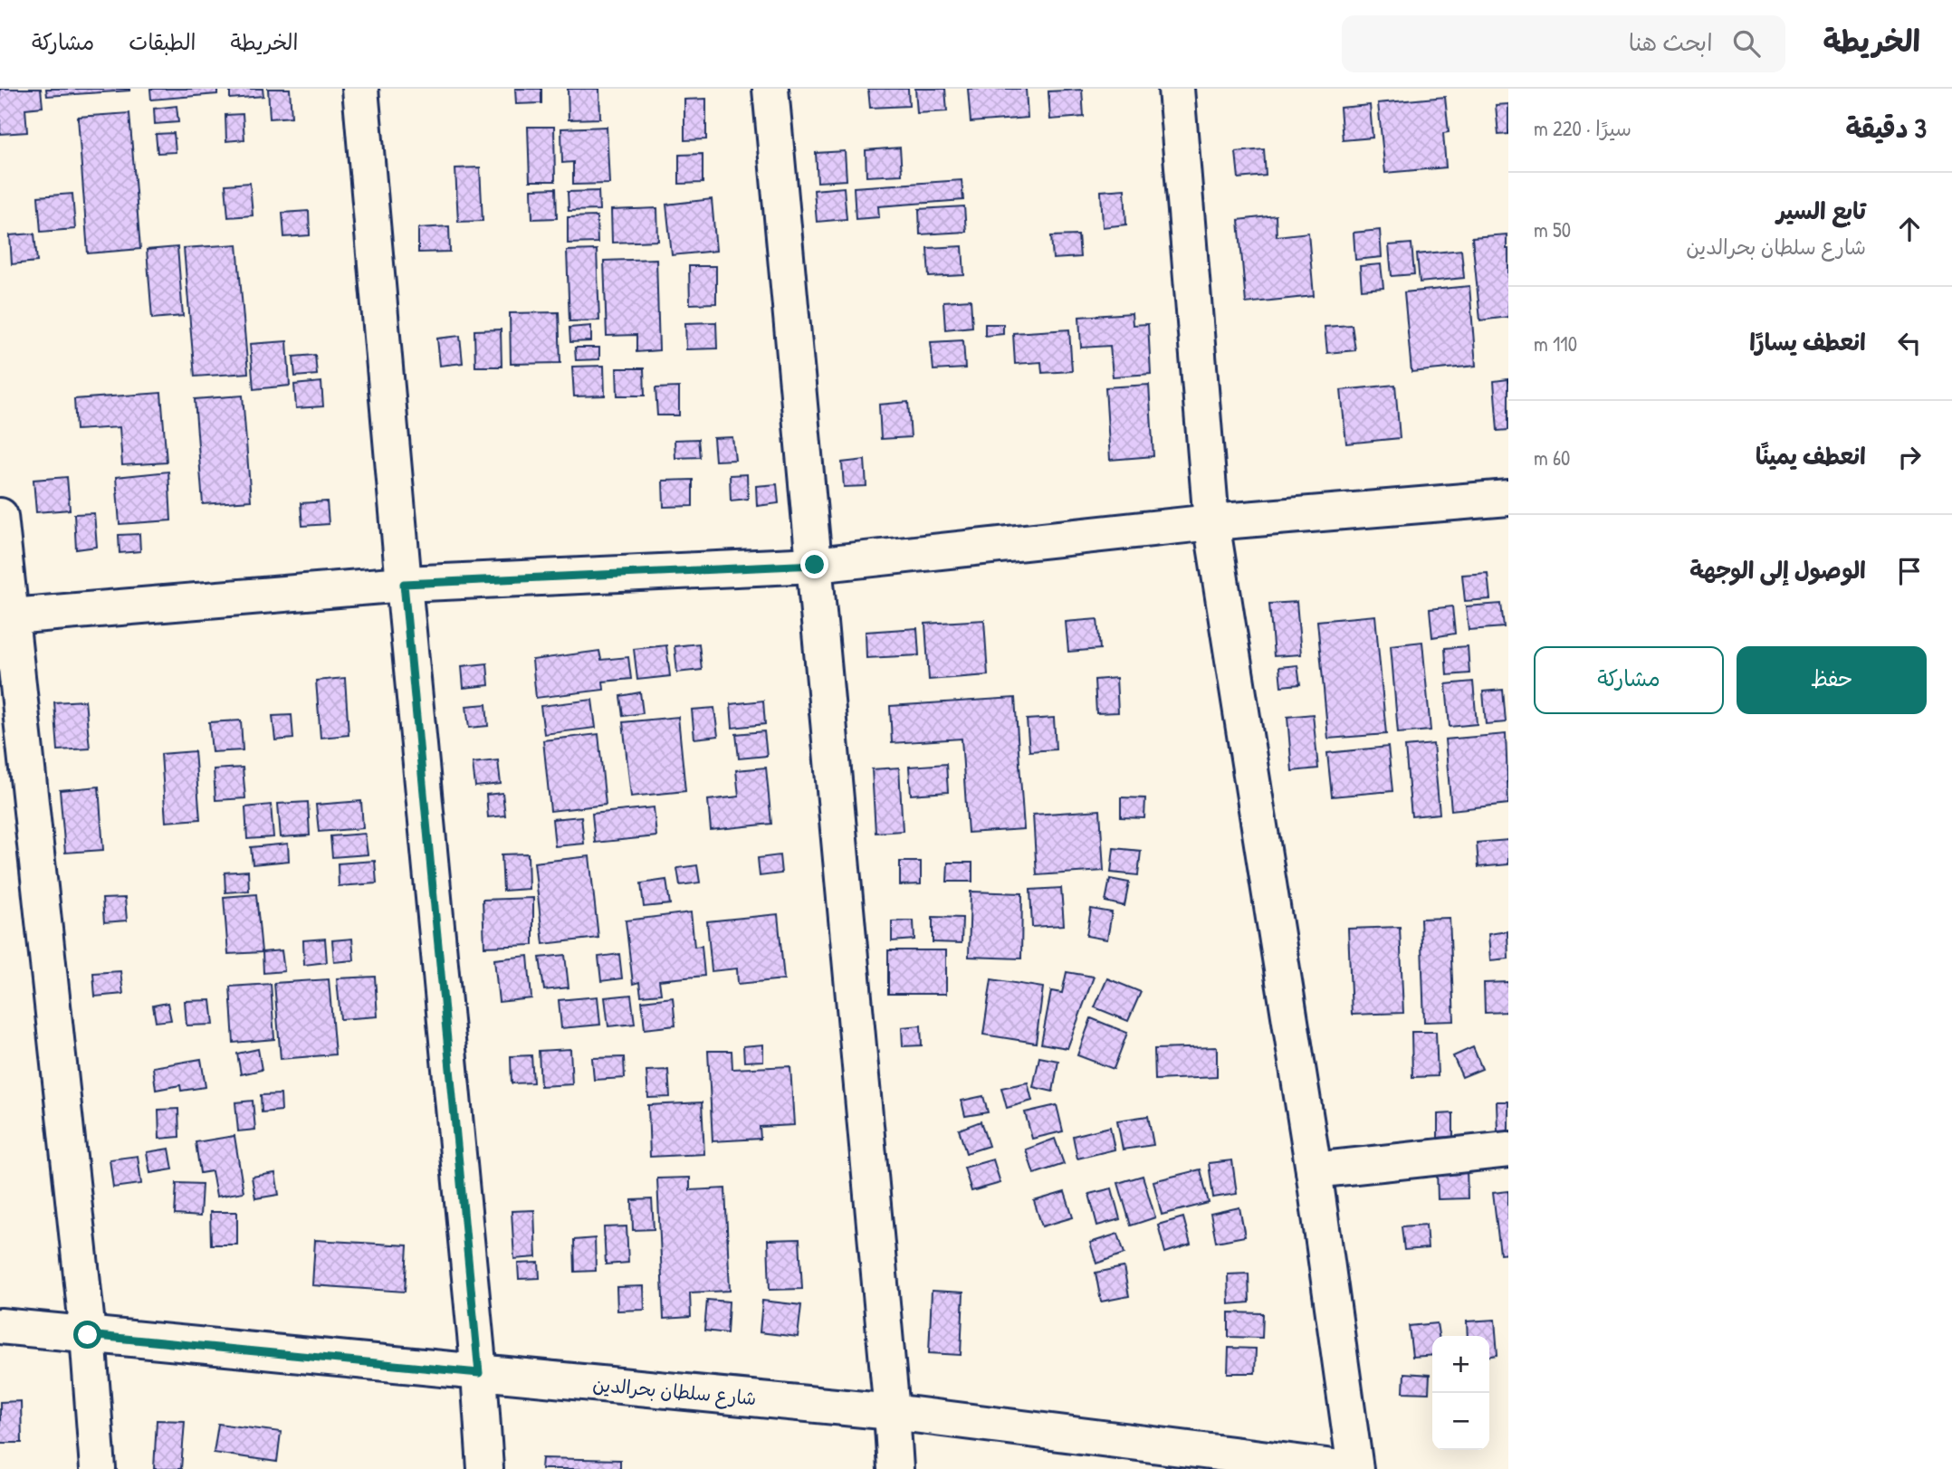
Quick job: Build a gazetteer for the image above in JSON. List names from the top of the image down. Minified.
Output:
{"streets":{"street":["شارع سلطان بحرالدين"]},"page":{"header":"الخريطة","search":"ابحث هنا","nav":["الخريطة","الطبقات","مشاركة"],"heading":["3 دقيقة","سيرًا · 220 m"],"list":[["تابع السير","شارع سلطان بحرالدين","50 m"],["انعطف يسارًا","110 m"],["انعطف يمينًا","60 m"],"الوصول إلى الوجهة"],"buttons":["حفظ","مشاركة"],"map_buttons":["+","−"]}}
